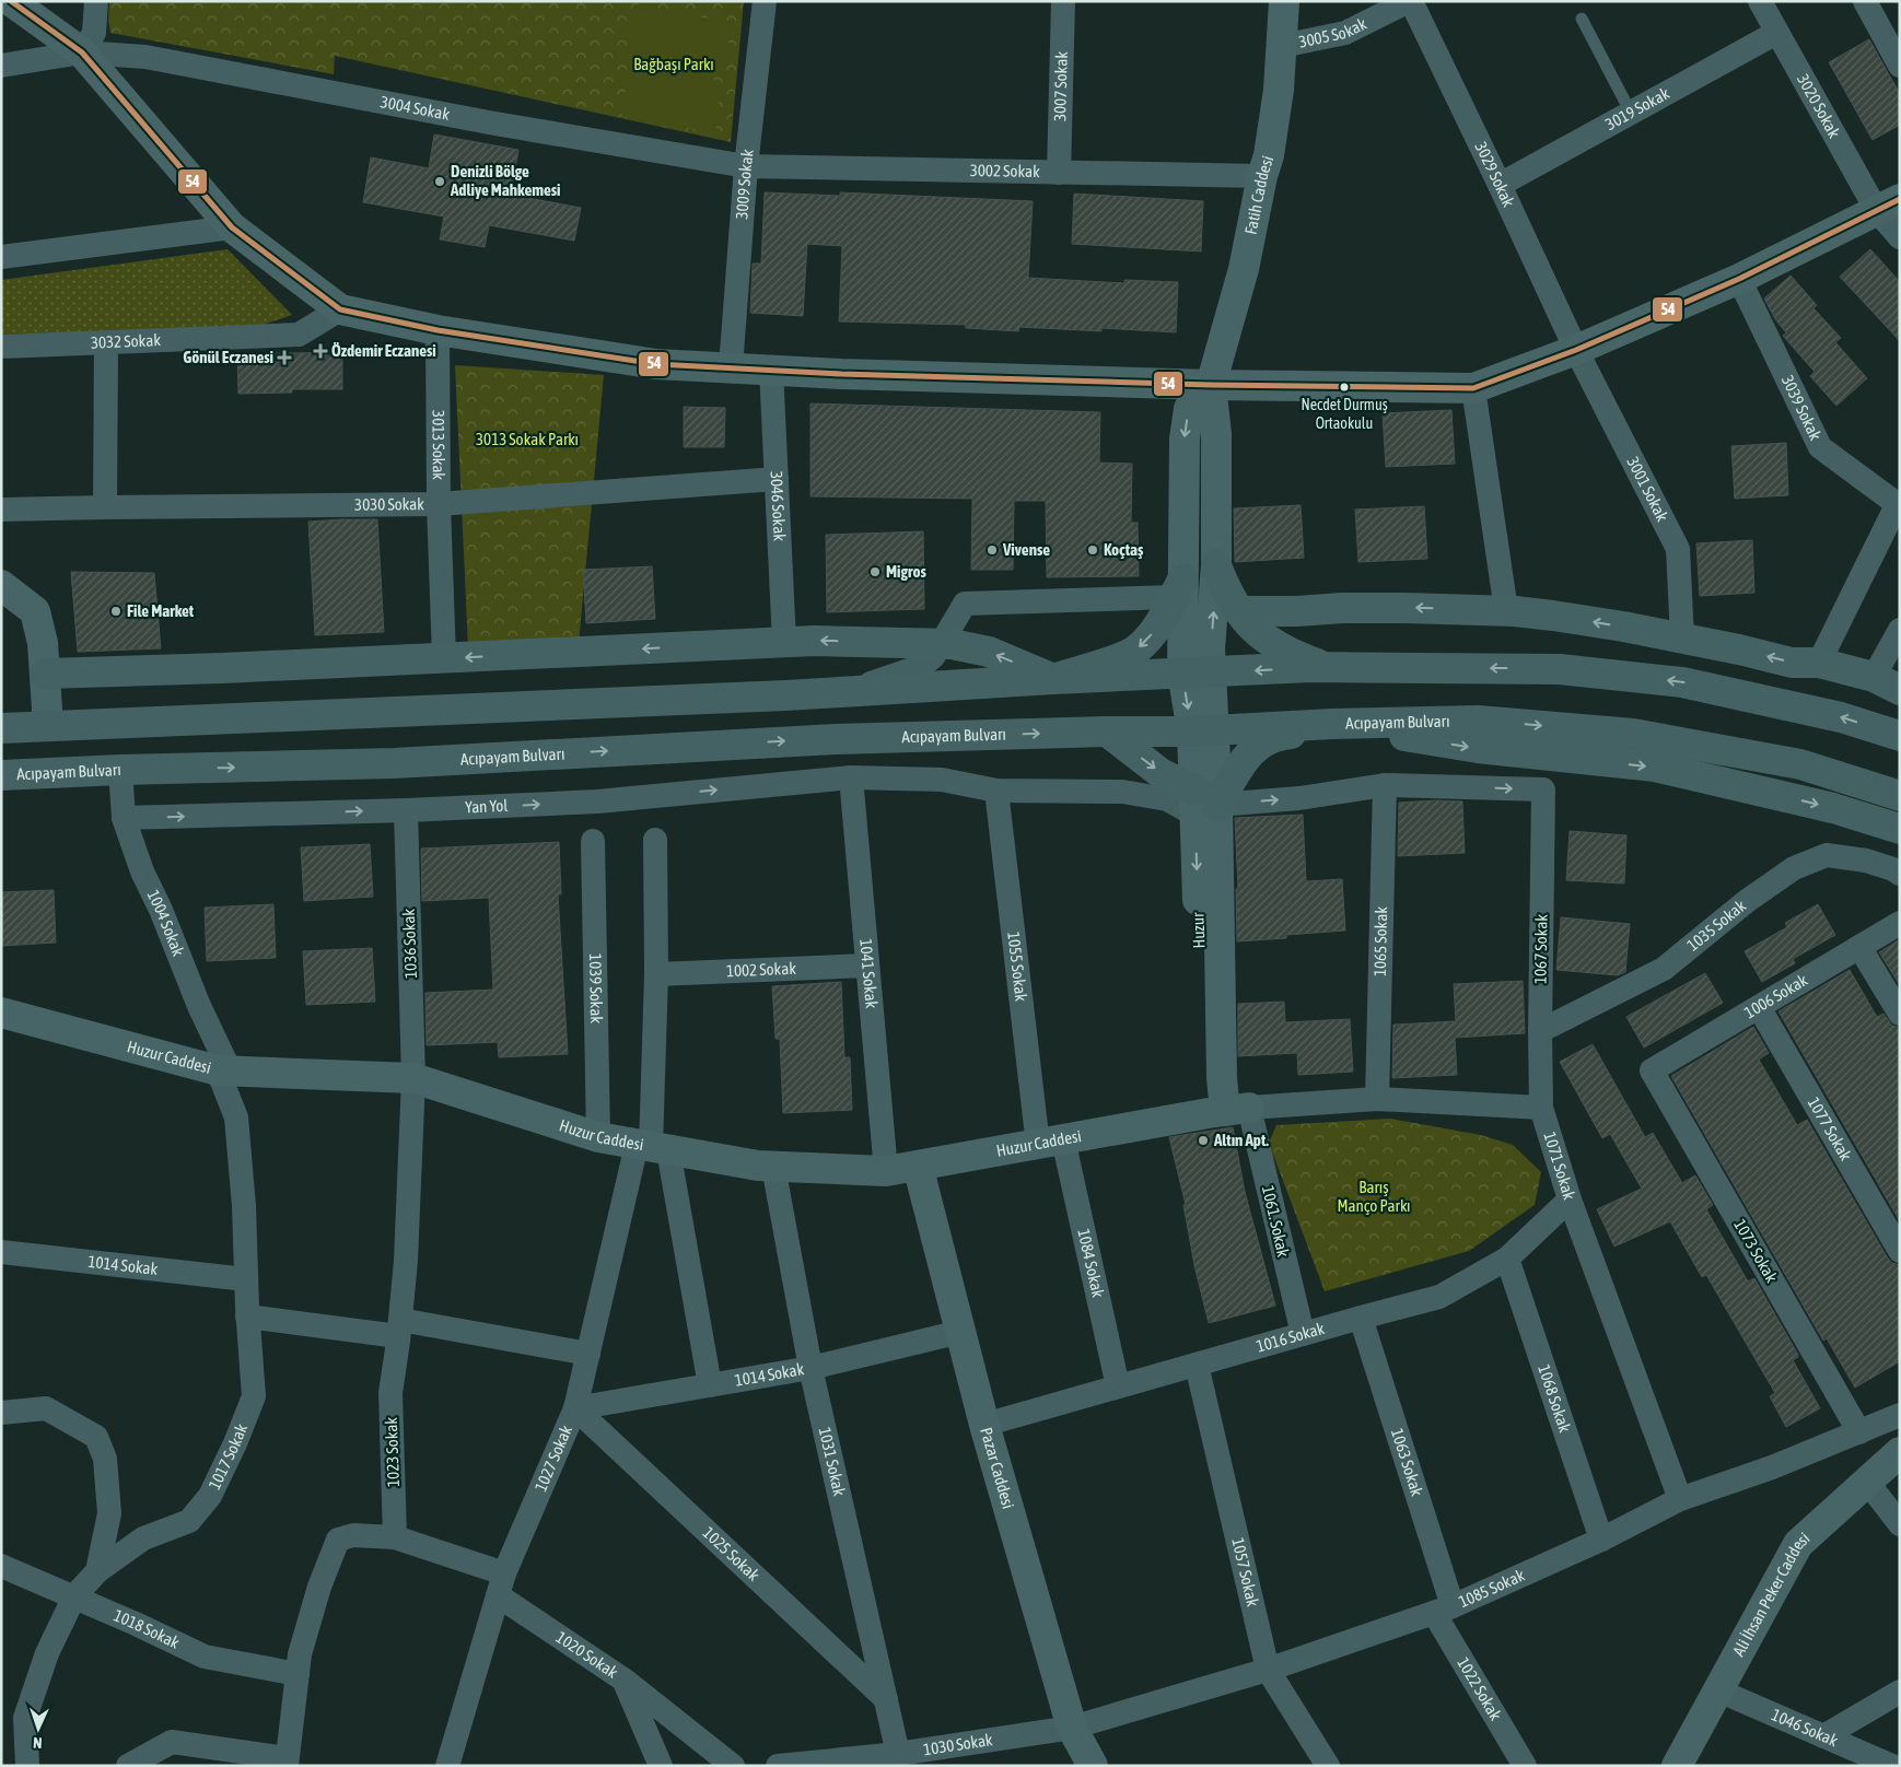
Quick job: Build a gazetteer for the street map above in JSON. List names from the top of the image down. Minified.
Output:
{"streets":{"main road":["Acıpayam Bulvarı"],"street":["3005 Sokak","3007 Sokak","3020 Sokak","3004 Sokak","3019 Sokak","3002 Sokak","3029 Sokak","3009 Sokak","Fatih Caddesi","3032 Sokak","3039 Sokak","3013 Sokak","3001 Sokak","3030 Sokak","3046 Sokak","Yan Yol","1004 Sokak","1035 Sokak","Huzur","1065 Sokak","1036 Sokak","1067 Sokak","1055 Sokak","1002 Sokak","1041 Sokak","1039 Sokak","1006 Sokak","Huzur Caddesi","1077 Sokak","1071 Sokak","1061. Sokak","1073 Sokak","1084 Sokak","1014 Sokak","1016 Sokak","1068 Sokak","1023 Sokak","1017 Sokak","1027 Sokak","1031 Sokak","1063 Sokak","Pazar Caddesi","1025 Sokak","1057 Sokak","1085 Sokak","Ali İhsan Peker Caddesi","1018 Sokak","1020 Sokak","1022 Sokak","1046 Sokak","1030 Sokak"]},"crossings":[["3005 Sokak","3029 Sokak"],["3005 Sokak","Fatih Caddesi"],["3007 Sokak","3002 Sokak"],["3020 Sokak","3019 Sokak"],["3004 Sokak","3002 Sokak"],["3004 Sokak","3009 Sokak"],["3019 Sokak","3029 Sokak"],["3002 Sokak","3009 Sokak"],["3002 Sokak","Fatih Caddesi"],["3029 Sokak","3001 Sokak"],["3013 Sokak","3030 Sokak"],["3030 Sokak","3046 Sokak"],["Acıpayam Bulvarı","1004 Sokak"],["Acıpayam Bulvarı","Huzur"],["Yan Yol","1004 Sokak"],["Yan Yol","Huzur"],["Yan Yol","1036 Sokak"],["Yan Yol","1055 Sokak"],["Yan Yol","1041 Sokak"],["1004 Sokak","Huzur Caddesi"],["1004 Sokak","1017 Sokak"],["1035 Sokak","1067 Sokak"],["Huzur","Huzur Caddesi"],["Huzur","1061. Sokak"],["1065 Sokak","1067 Sokak"],["1036 Sokak","Huzur Caddesi"],["1036 Sokak","1023 Sokak"],["1067 Sokak","1071 Sokak"],["1055 Sokak","Huzur Caddesi"],["1055 Sokak","1084 Sokak"],["1002 Sokak","1041 Sokak"],["1041 Sokak","Huzur Caddesi"],["1039 Sokak","Huzur Caddesi"],["1006 Sokak","1077 Sokak"],["1006 Sokak","1073 Sokak"],["Huzur Caddesi","1061. Sokak"],["Huzur Caddesi","1084 Sokak"],["Huzur Caddesi","1023 Sokak"],["Huzur Caddesi","1017 Sokak"],["Huzur Caddesi","1027 Sokak"],["Huzur Caddesi","1031 Sokak"],["Huzur Caddesi","Pazar Caddesi"],["1071 Sokak","1016 Sokak"],["1071 Sokak","1085 Sokak"],["1061. Sokak","1016 Sokak"],["1073 Sokak","1085 Sokak"],["1084 Sokak","1016 Sokak"],["1014 Sokak","1017 Sokak"],["1014 Sokak","1027 Sokak"],["1014 Sokak","1031 Sokak"],["1014 Sokak","Pazar Caddesi"],["1014 Sokak","1025 Sokak"],["1016 Sokak","1068 Sokak"],["1016 Sokak","1063 Sokak"],["1016 Sokak","Pazar Caddesi"],["1016 Sokak","1057 Sokak"],["1068 Sokak","1085 Sokak"],["1023 Sokak","1020 Sokak"],["1017 Sokak","1018 Sokak"],["1027 Sokak","1025 Sokak"],["1027 Sokak","1020 Sokak"],["1031 Sokak","1025 Sokak"],["1031 Sokak","1030 Sokak"],["1063 Sokak","1085 Sokak"],["1063 Sokak","1022 Sokak"],["Pazar Caddesi","1085 Sokak"],["Pazar Caddesi","1030 Sokak"],["1057 Sokak","1085 Sokak"],["1085 Sokak","1022 Sokak"],["1085 Sokak","1030 Sokak"],["Ali İhsan Peker Caddesi","1046 Sokak"]],"one_way":["Yan Yol"],"parks":["Bağbaşı Parkı","3013 Sokak Parkı","Barış Manço Parkı"],"places":{"other":["Denizli Bölge Adliye Mahkemesi","Necdet Durmuş Ortaokulu","Vivense","Koçtaş","Migros","File Market","Altın Apt."],"health":["Özdemir Eczanesi","Gönül Eczanesi"]},"lines":["transit line 54"],"north":"bottom"}
